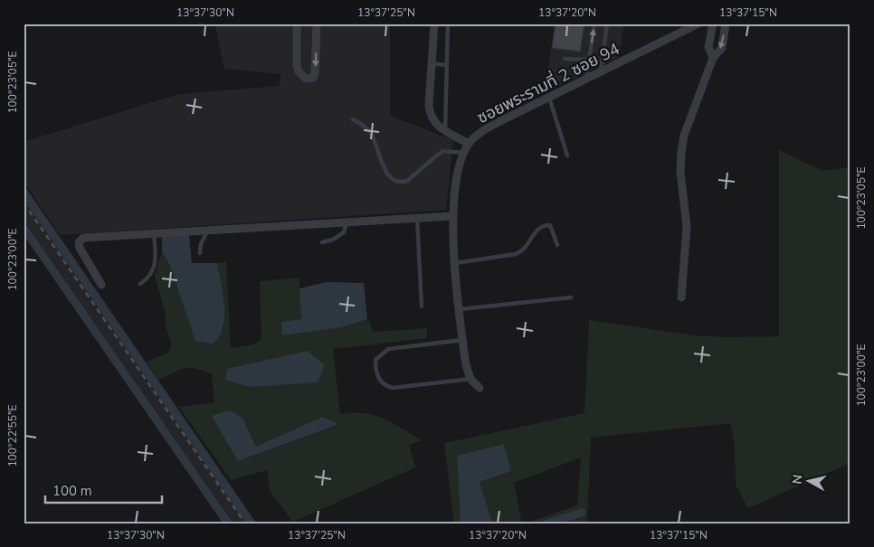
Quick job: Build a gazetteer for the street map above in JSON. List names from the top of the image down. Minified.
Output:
{"streets":{"street":["ซอยพระรามที่ 2 ซอย 94"]},"scale_bar":"100 m","north":"left","coordinates":["13°37'30\"N","13°37'25\"N","13°37'20\"N","13°37'15\"N","100°23'05\"E","100°23'00\"E","100°22'55\"E"]}
